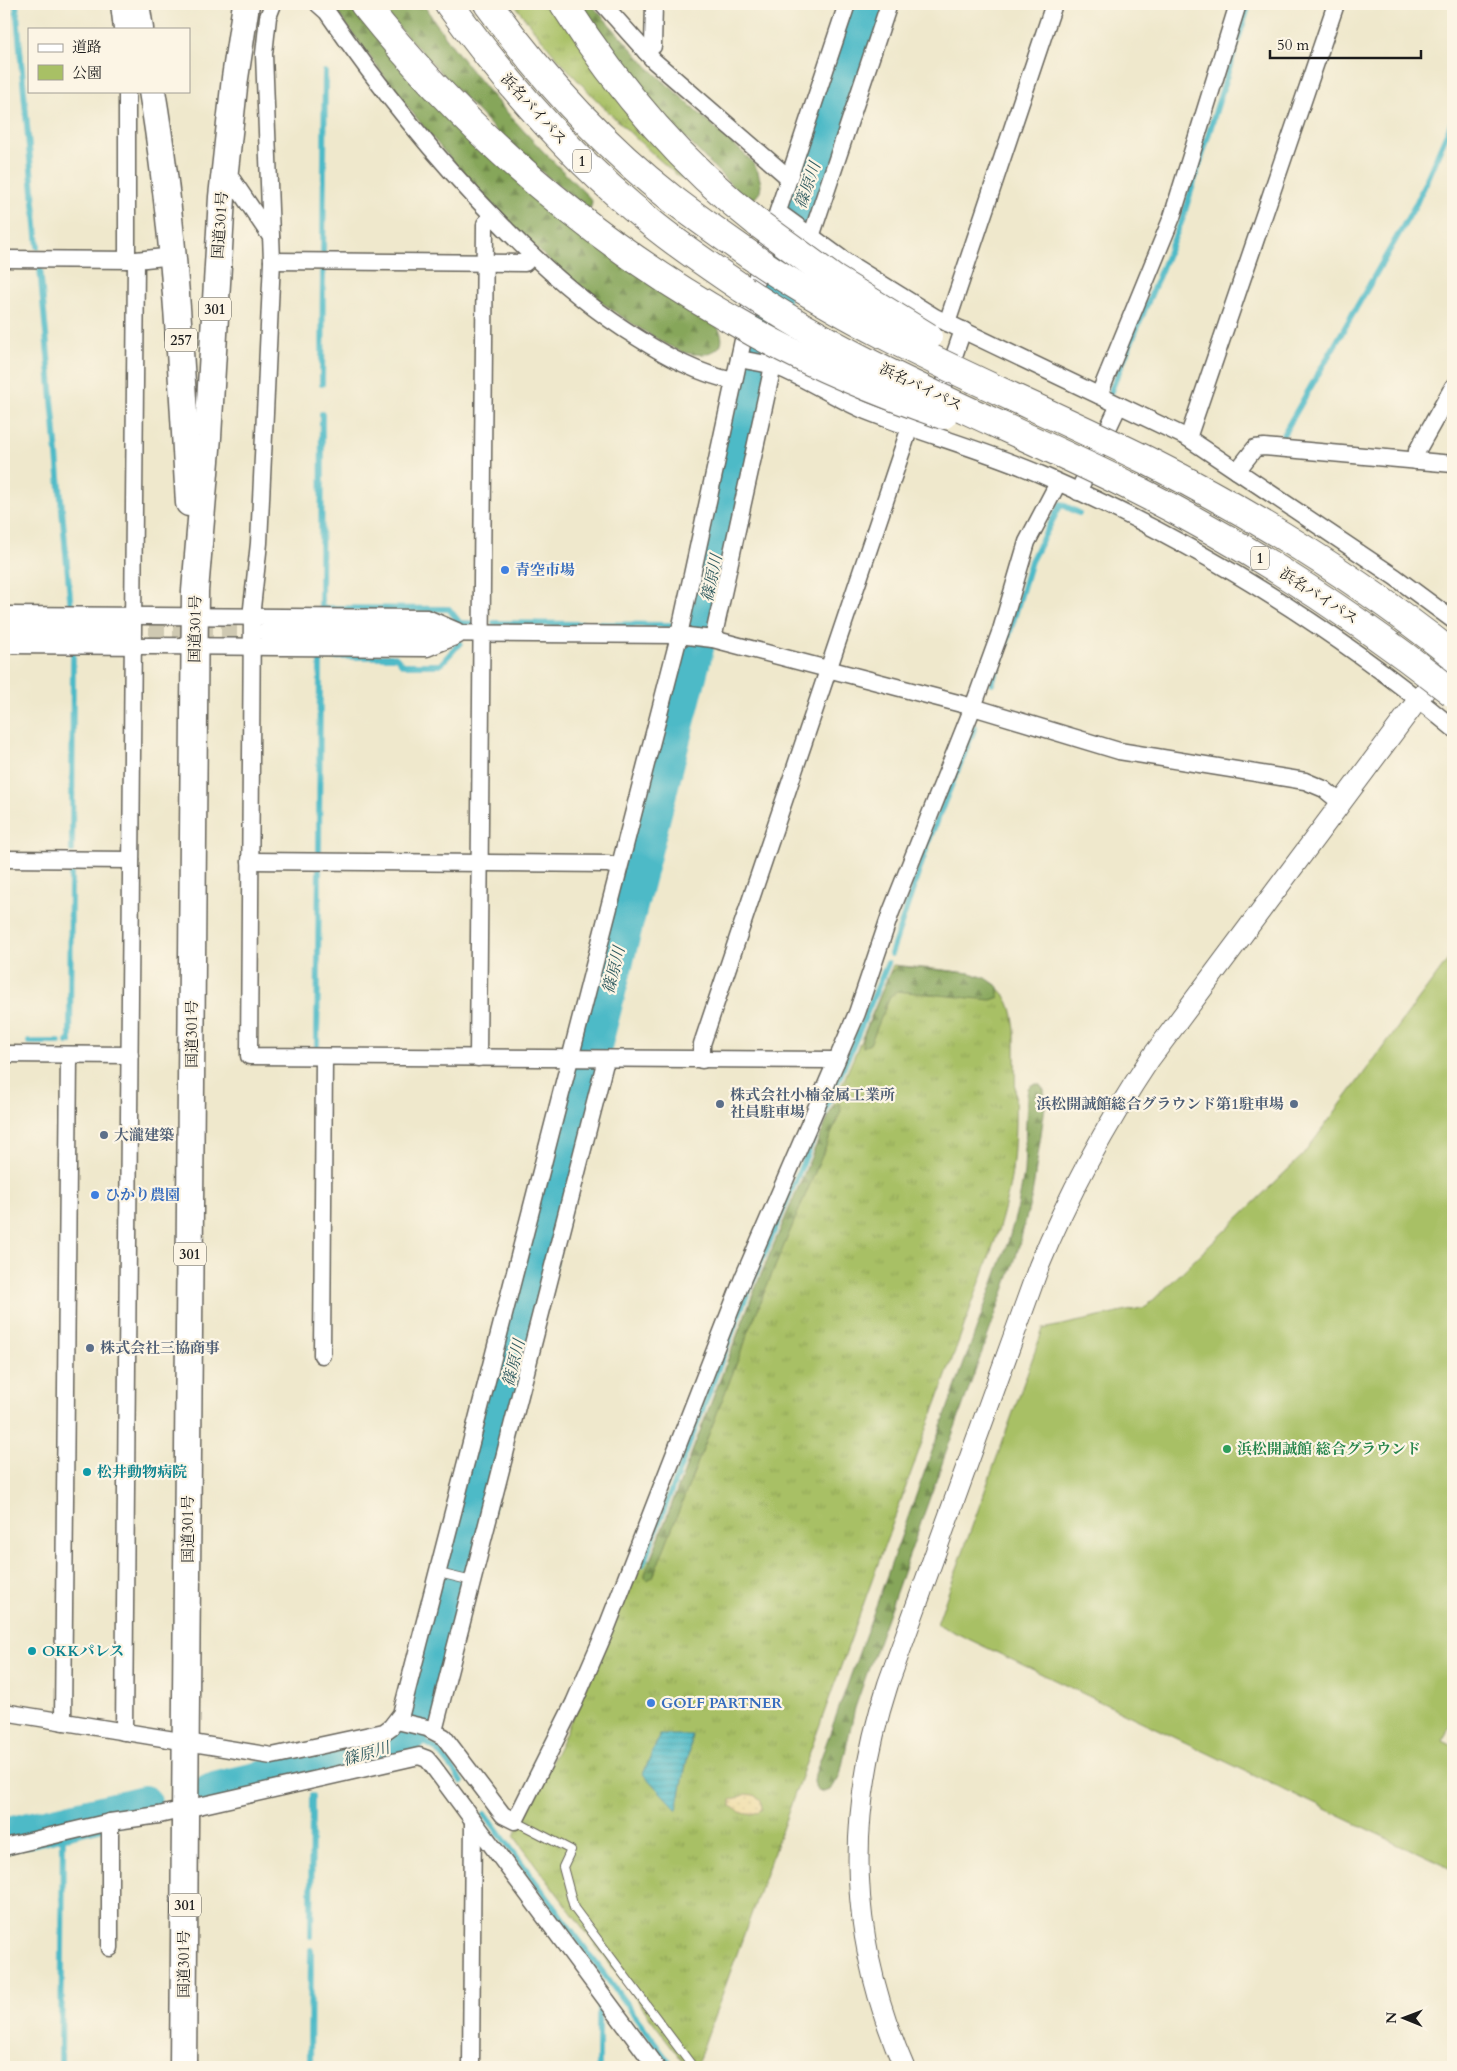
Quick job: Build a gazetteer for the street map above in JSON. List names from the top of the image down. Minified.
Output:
{"streets":{"highway":["浜名バイパス","1","国道301号","301","257"]},"crossings":[["国道301号","257"]],"water":["篠原川"],"places":["青空市場","株式会社小楠金属工業所 社員駐車場","浜松開誠館総合グラウンド第1駐車場","大瀧建築","ひかり農園","株式会社三協商事","浜松開誠館 総合グラウンド","松井動物病院","OKKパレス","GOLF PARTNER"],"legend":["道路","公園"],"scale_bar":"50 m","north":"left"}
